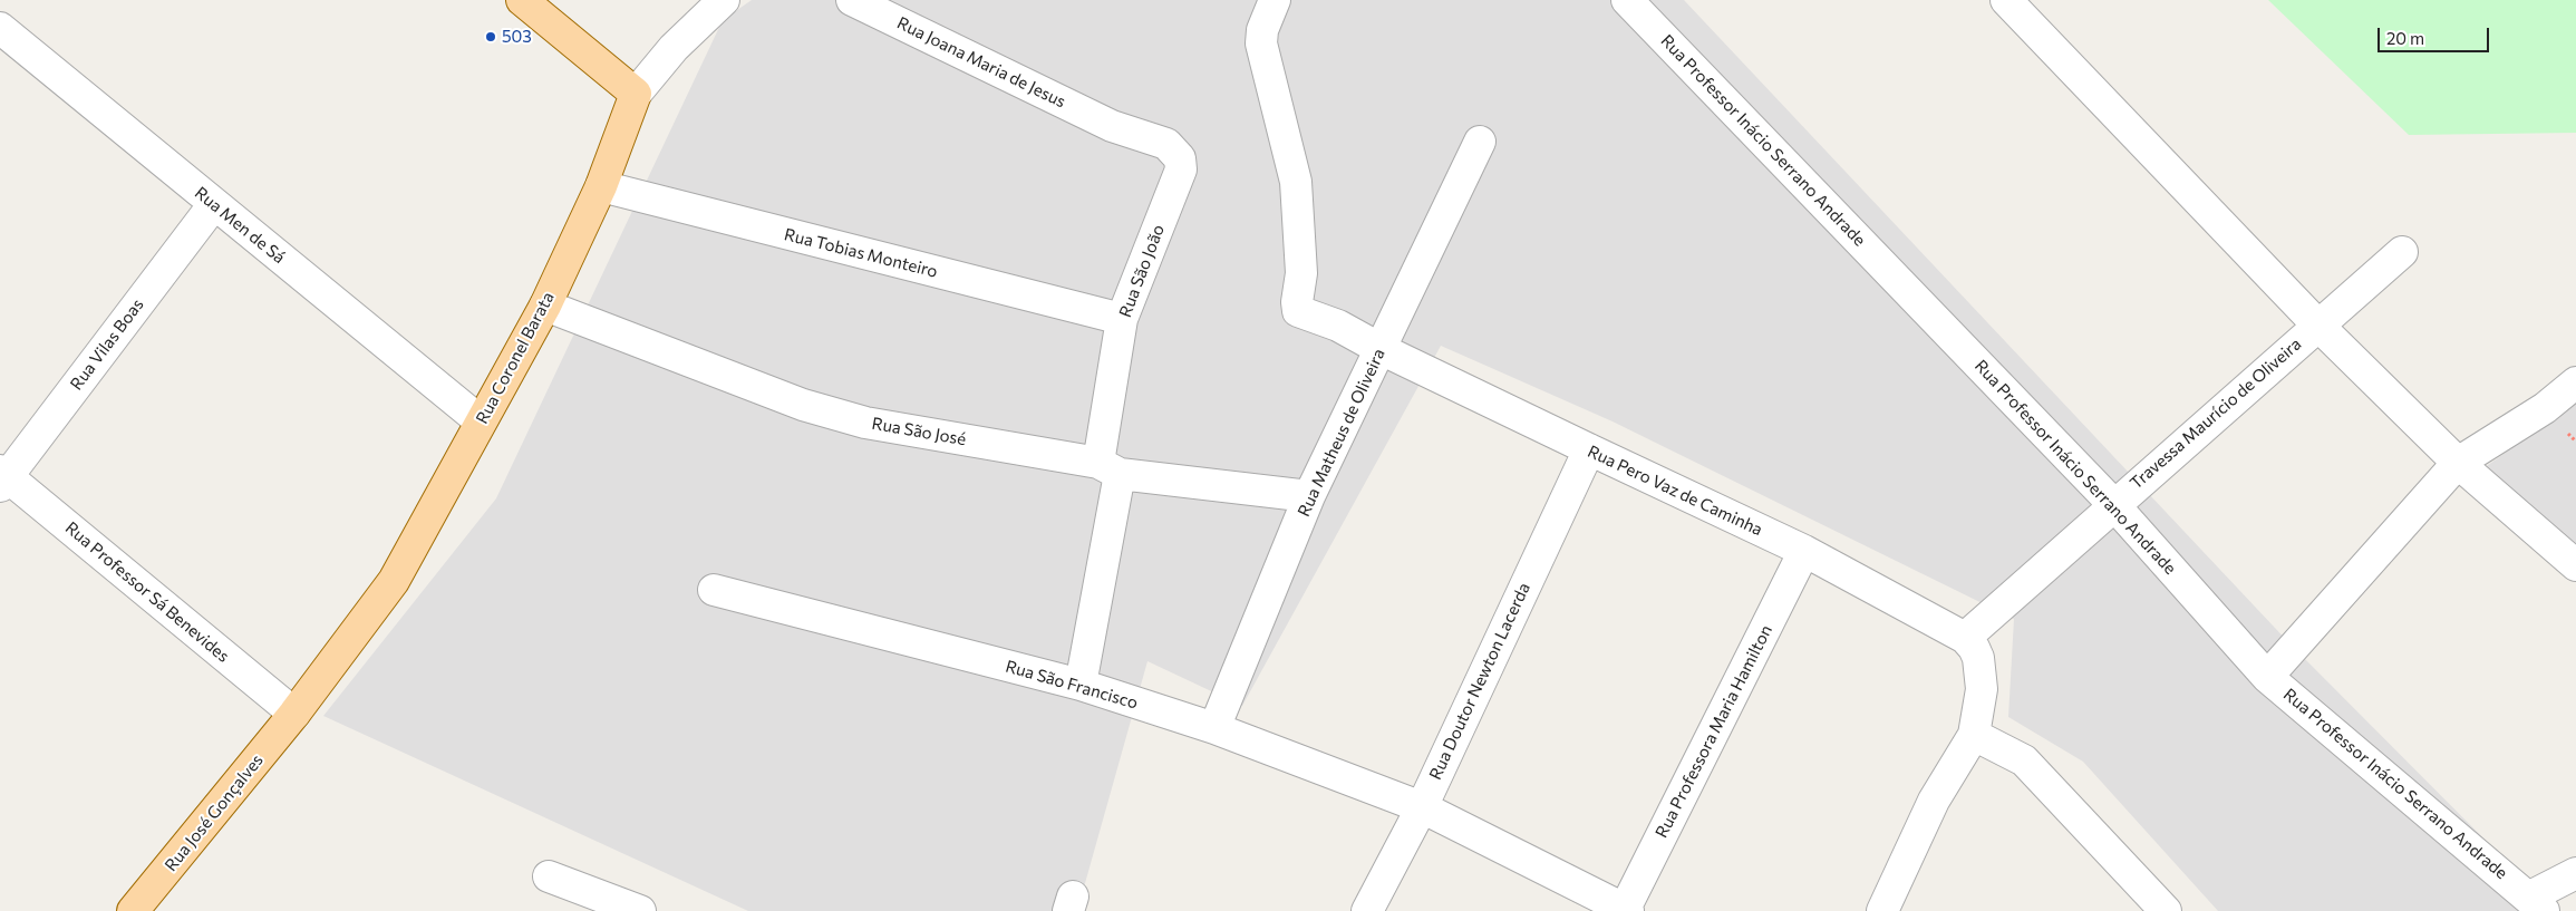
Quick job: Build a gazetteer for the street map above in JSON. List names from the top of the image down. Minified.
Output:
{"streets":{"main road":["Rua Coronel Barata","Rua José Gonçalves"],"street":["Rua Joana Maria de Jesus","Rua Professor Inácio Serrano Andrade","Rua Men de Sá","Rua Tobias Monteiro","Rua São João","Rua Vilas Boas","Travessa Maurício de Oliveira","Rua São José","Rua Matheus de Oliveira","Rua Pero Vaz de Caminha","Rua Professor Sá Benevides","Rua Doutor Newton Lacerda","Rua São Francisco","Rua Professora Maria Hamilton"]},"crossings":[["Rua Joana Maria de Jesus","Rua São João"],["Rua Professor Inácio Serrano Andrade","Travessa Maurício de Oliveira"],["Rua Men de Sá","Rua Vilas Boas"],["Rua Men de Sá","Rua Coronel Barata"],["Rua Tobias Monteiro","Rua São João"],["Rua Tobias Monteiro","Rua Coronel Barata"],["Rua São João","Rua São José"],["Rua São João","Rua São Francisco"],["Rua Vilas Boas","Rua Professor Sá Benevides"],["Rua Coronel Barata","Rua São José"],["Rua Coronel Barata","Rua Professor Sá Benevides"],["Rua Coronel Barata","Rua José Gonçalves"],["Travessa Maurício de Oliveira","Rua Pero Vaz de Caminha"],["Rua São José","Rua Matheus de Oliveira"],["Rua Matheus de Oliveira","Rua Pero Vaz de Caminha"],["Rua Matheus de Oliveira","Rua São Francisco"],["Rua Pero Vaz de Caminha","Rua Doutor Newton Lacerda"],["Rua Pero Vaz de Caminha","Rua Professora Maria Hamilton"],["Rua Professor Sá Benevides","Rua José Gonçalves"],["Rua Doutor Newton Lacerda","Rua São Francisco"],["Rua São Francisco","Rua Professora Maria Hamilton"]],"places":["503"],"scale_bar":"20 m"}
